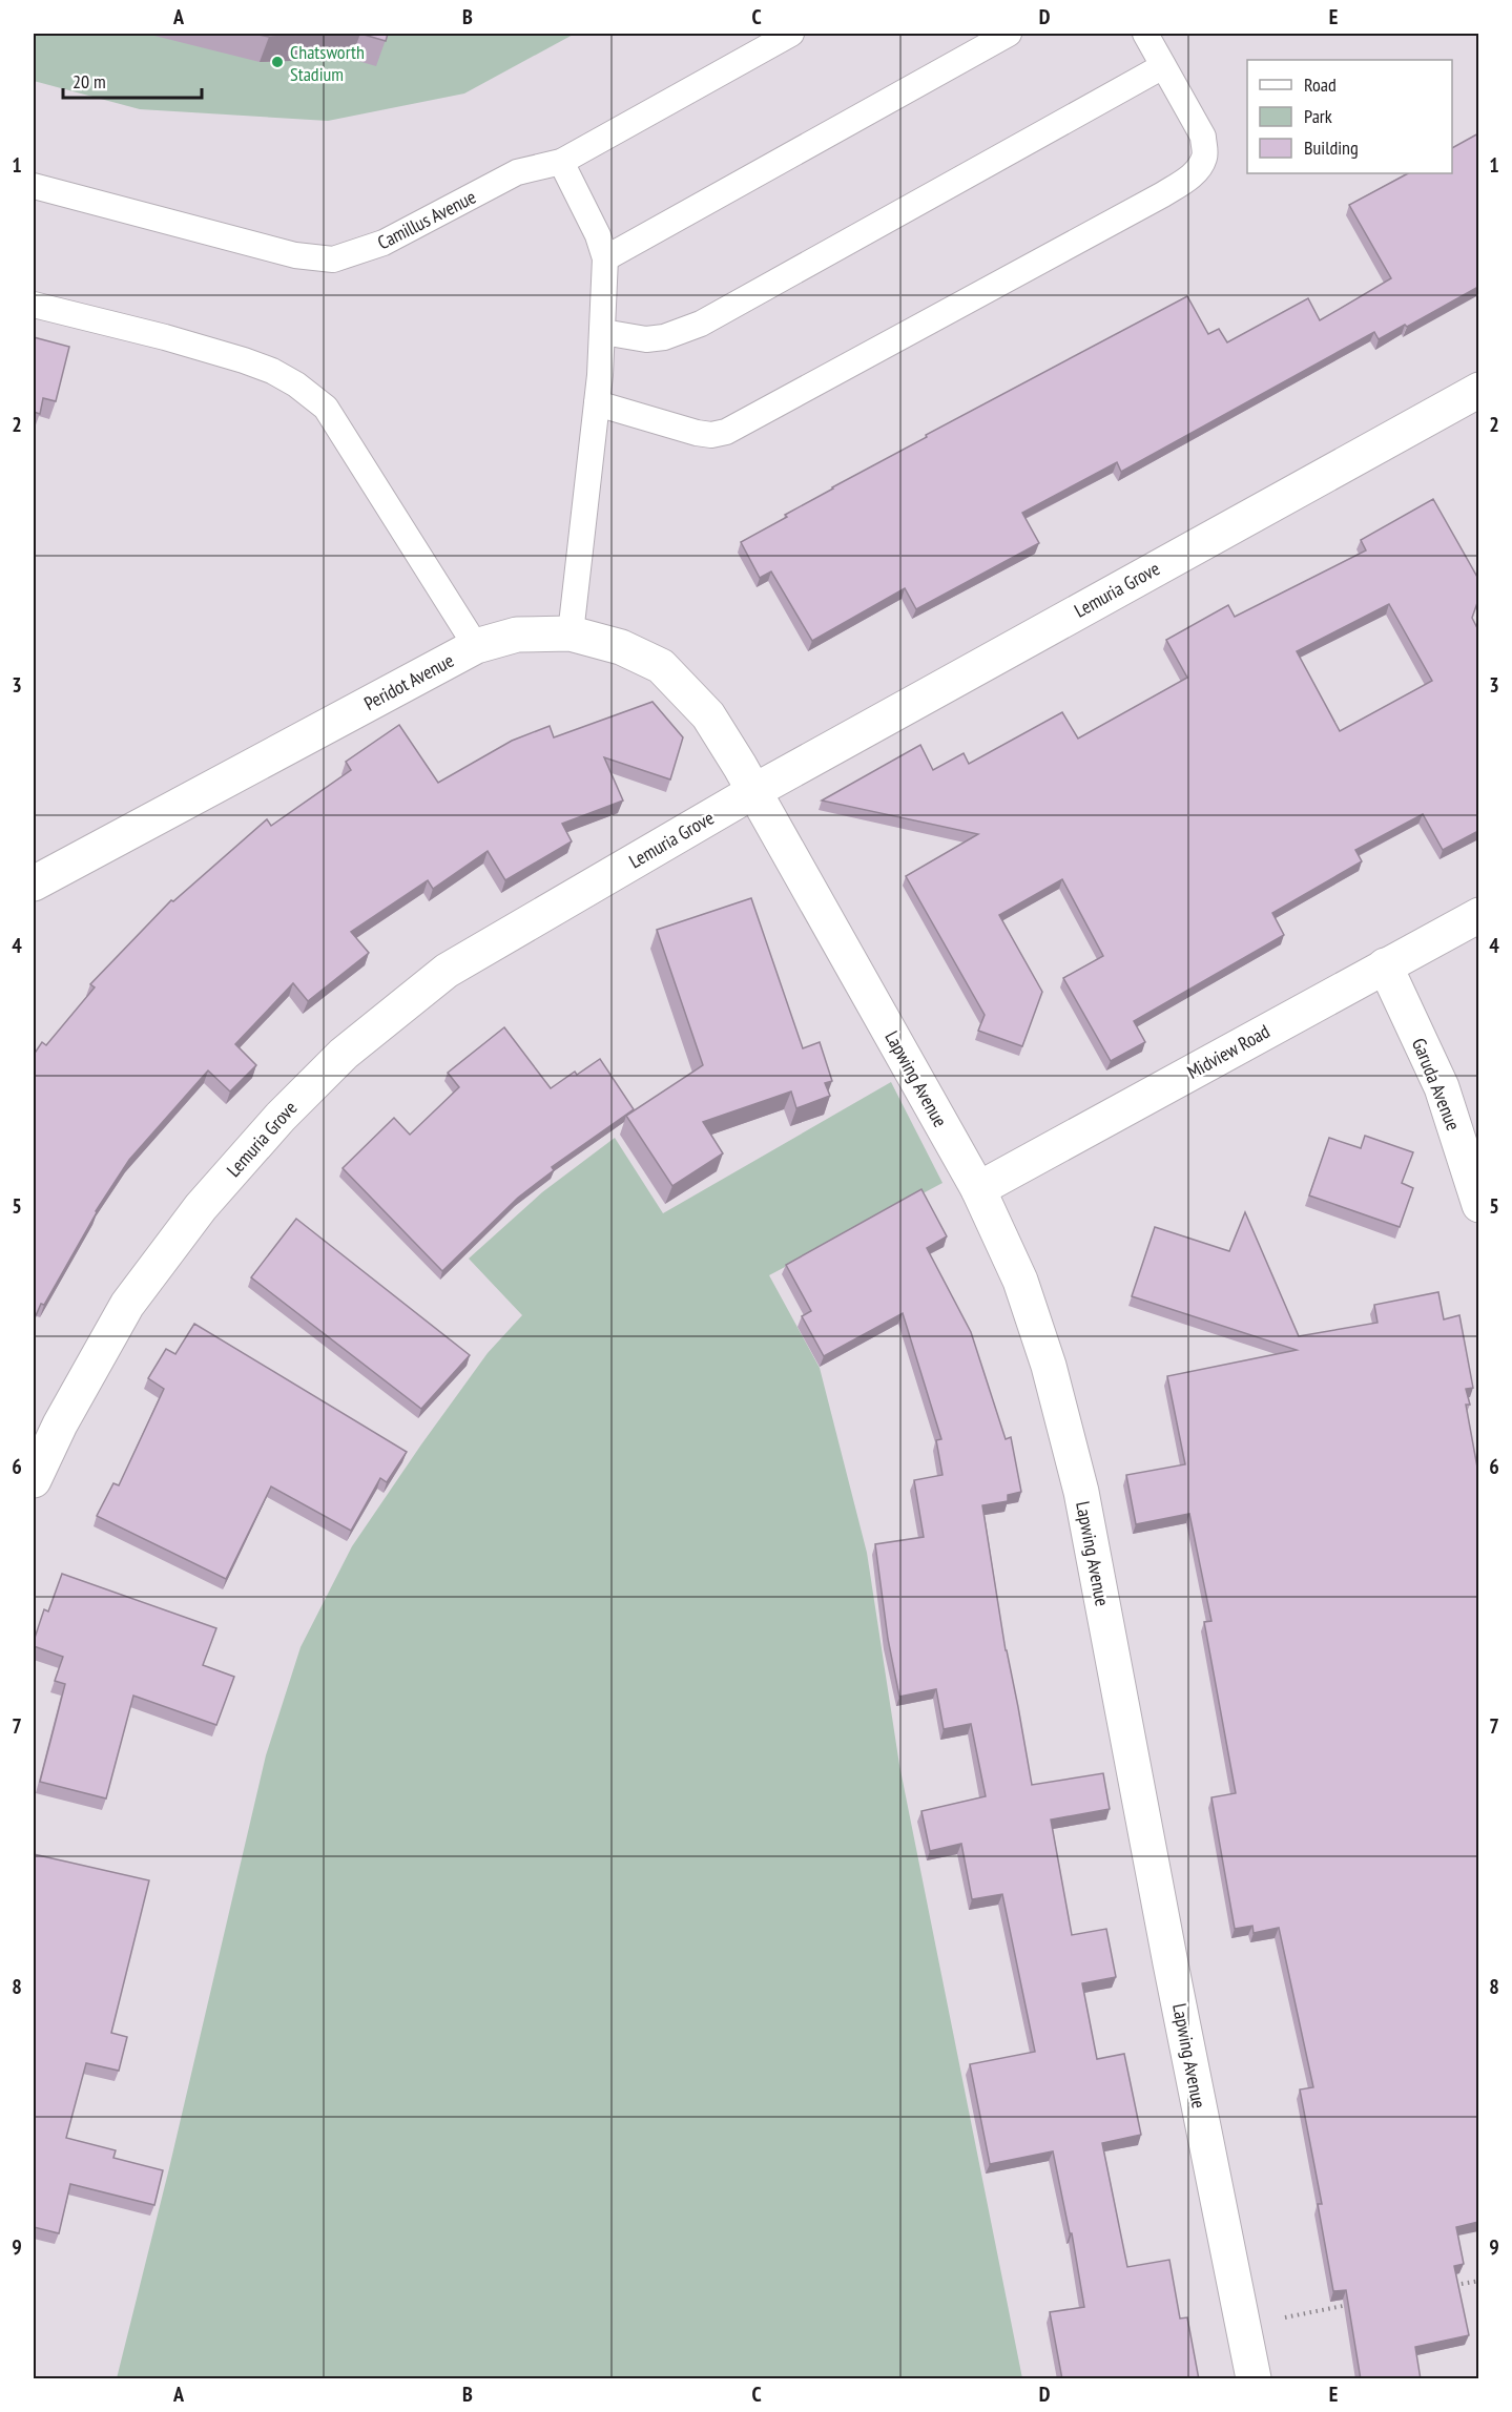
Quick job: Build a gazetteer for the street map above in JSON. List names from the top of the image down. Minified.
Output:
{"streets":{"street":["Lemuria Grove","Peridot Avenue","Midview Road","Lapwing Avenue","Garuda Avenue"],"lane":["Camillus Avenue"]},"crossings":[["Lemuria Grove","Peridot Avenue"],["Lemuria Grove","Lapwing Avenue"],["Peridot Avenue","Lapwing Avenue"],["Midview Road","Lapwing Avenue"],["Midview Road","Garuda Avenue"]],"places":["Chatsworth Stadium"],"legend":["Road","Park","Building"],"scale_bar":"20 m","grid":{"columns":["A","B","C","D","E"],"rows":["1","2","3","4","5","6","7","8","9"]}}
